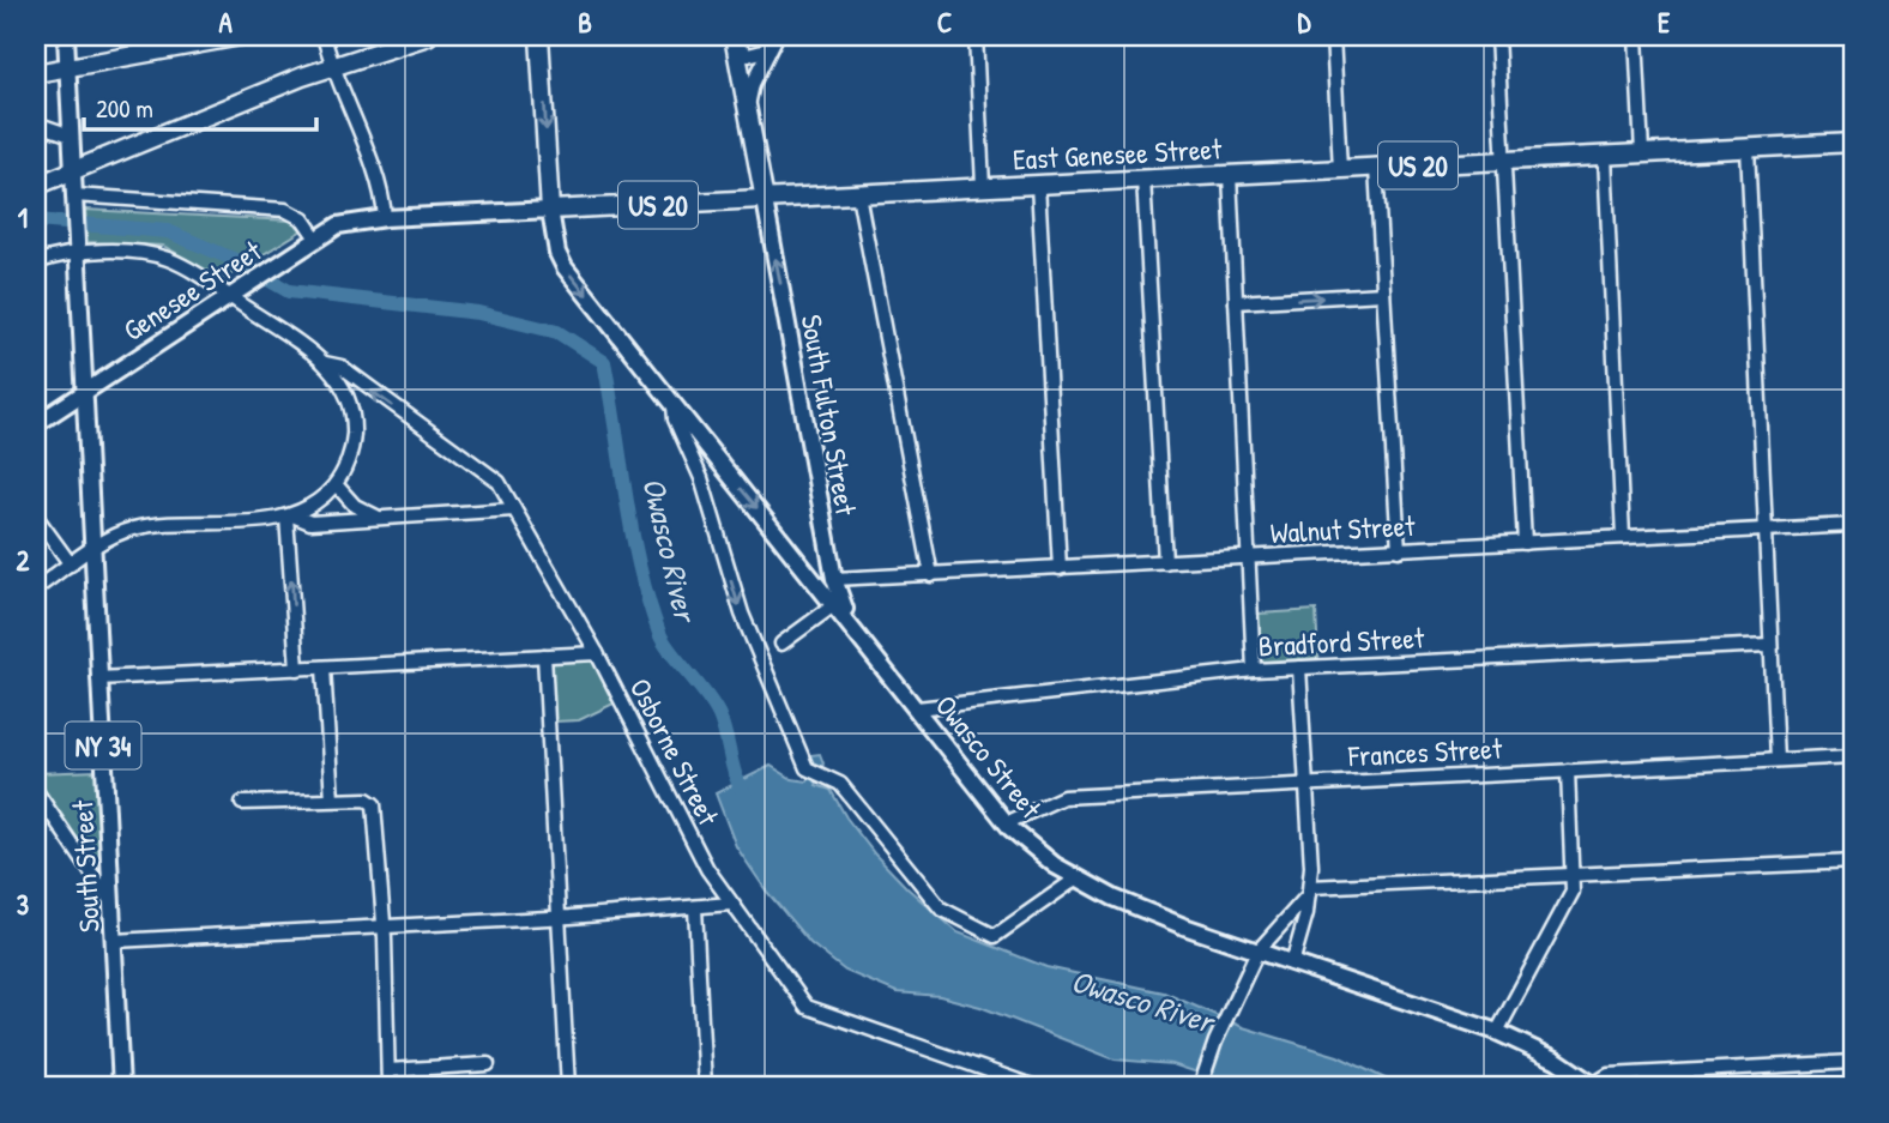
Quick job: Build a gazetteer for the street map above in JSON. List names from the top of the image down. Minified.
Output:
{"streets":{"highway":["East Genesee Street","US 20"],"main road":["Genesee Street","South Fulton Street","NY 34","Owasco Street","South Street"],"street":["Walnut Street","Bradford Street","Osborne Street","Frances Street"]},"crossings":[["East Genesee Street","Genesee Street"],["East Genesee Street","South Fulton Street"],["East Genesee Street","Owasco Street"],["Genesee Street","NY 34"],["Genesee Street","South Street"],["South Fulton Street","Walnut Street"],["South Fulton Street","Owasco Street"],["Walnut Street","Owasco Street"],["Bradford Street","Owasco Street"],["NY 34","South Street"],["Frances Street","Owasco Street"]],"one_way":["South Fulton Street"],"water":["Owasco River"],"scale_bar":"200 m","grid":{"columns":["A","B","C","D","E"],"rows":["1","2","3"]}}
